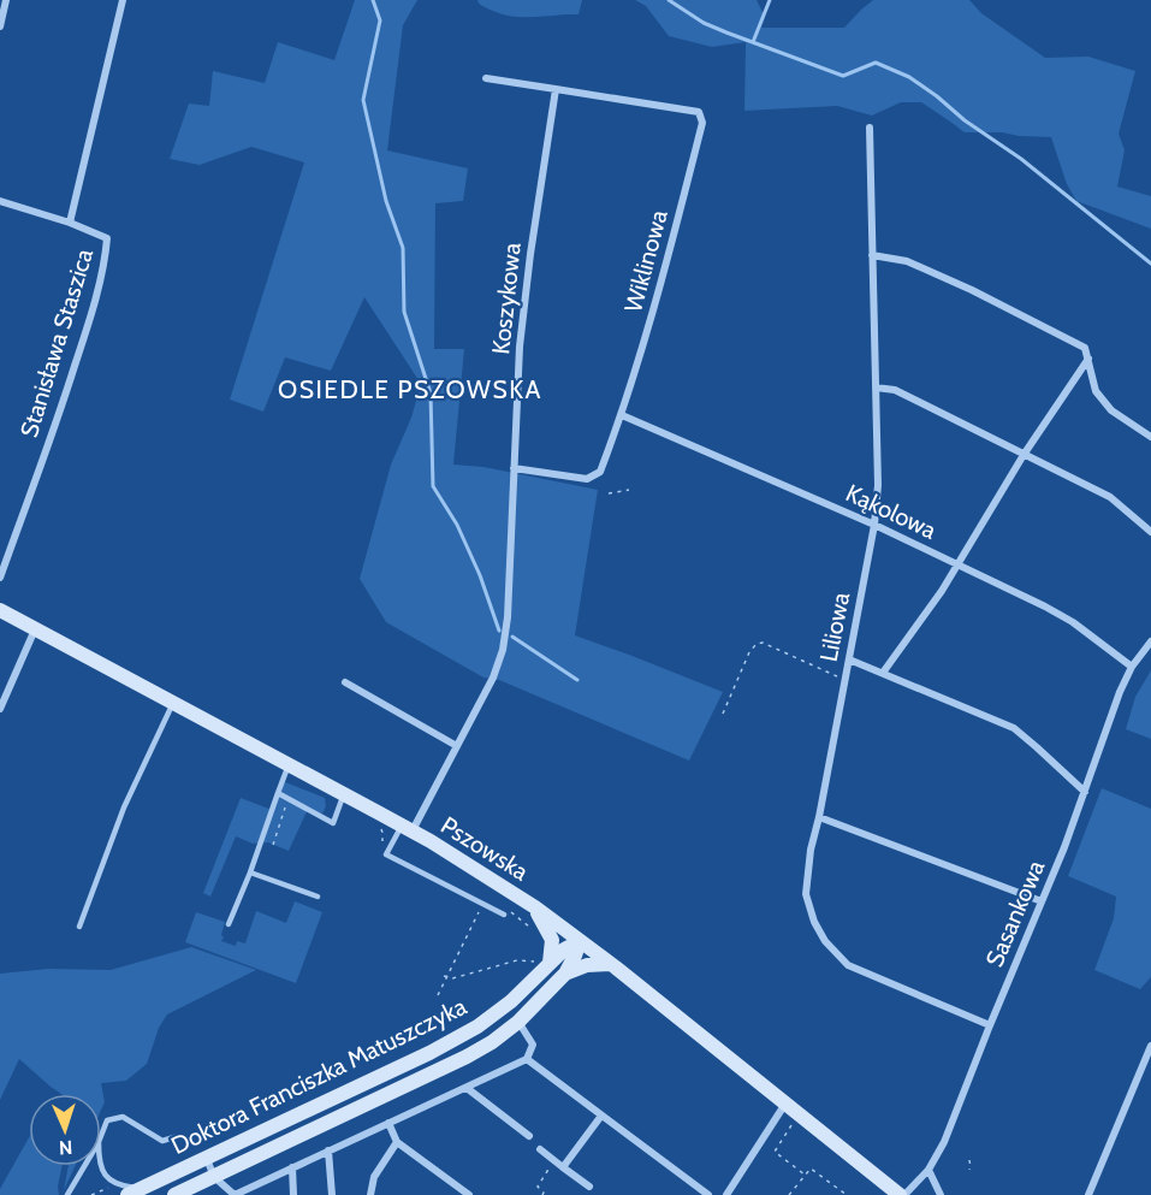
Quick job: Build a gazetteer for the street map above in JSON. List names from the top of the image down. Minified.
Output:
{"streets":{"main road":["Pszowska","Doktora Franciszka Matuszczyka"],"street":["Wiklinowa","Koszykowa","Stanisława Staszica","Kąkolowa","Liliowa","Sasankowa"]},"crossings":[["Wiklinowa","Koszykowa"],["Wiklinowa","Kąkolowa"],["Koszykowa","Pszowska"],["Kąkolowa","Liliowa"],["Kąkolowa","Sasankowa"],["Liliowa","Sasankowa"],["Pszowska","Sasankowa"],["Pszowska","Doktora Franciszka Matuszczyka"]],"districts":["OSIEDLE PSZOWSKA"],"north":"bottom"}
